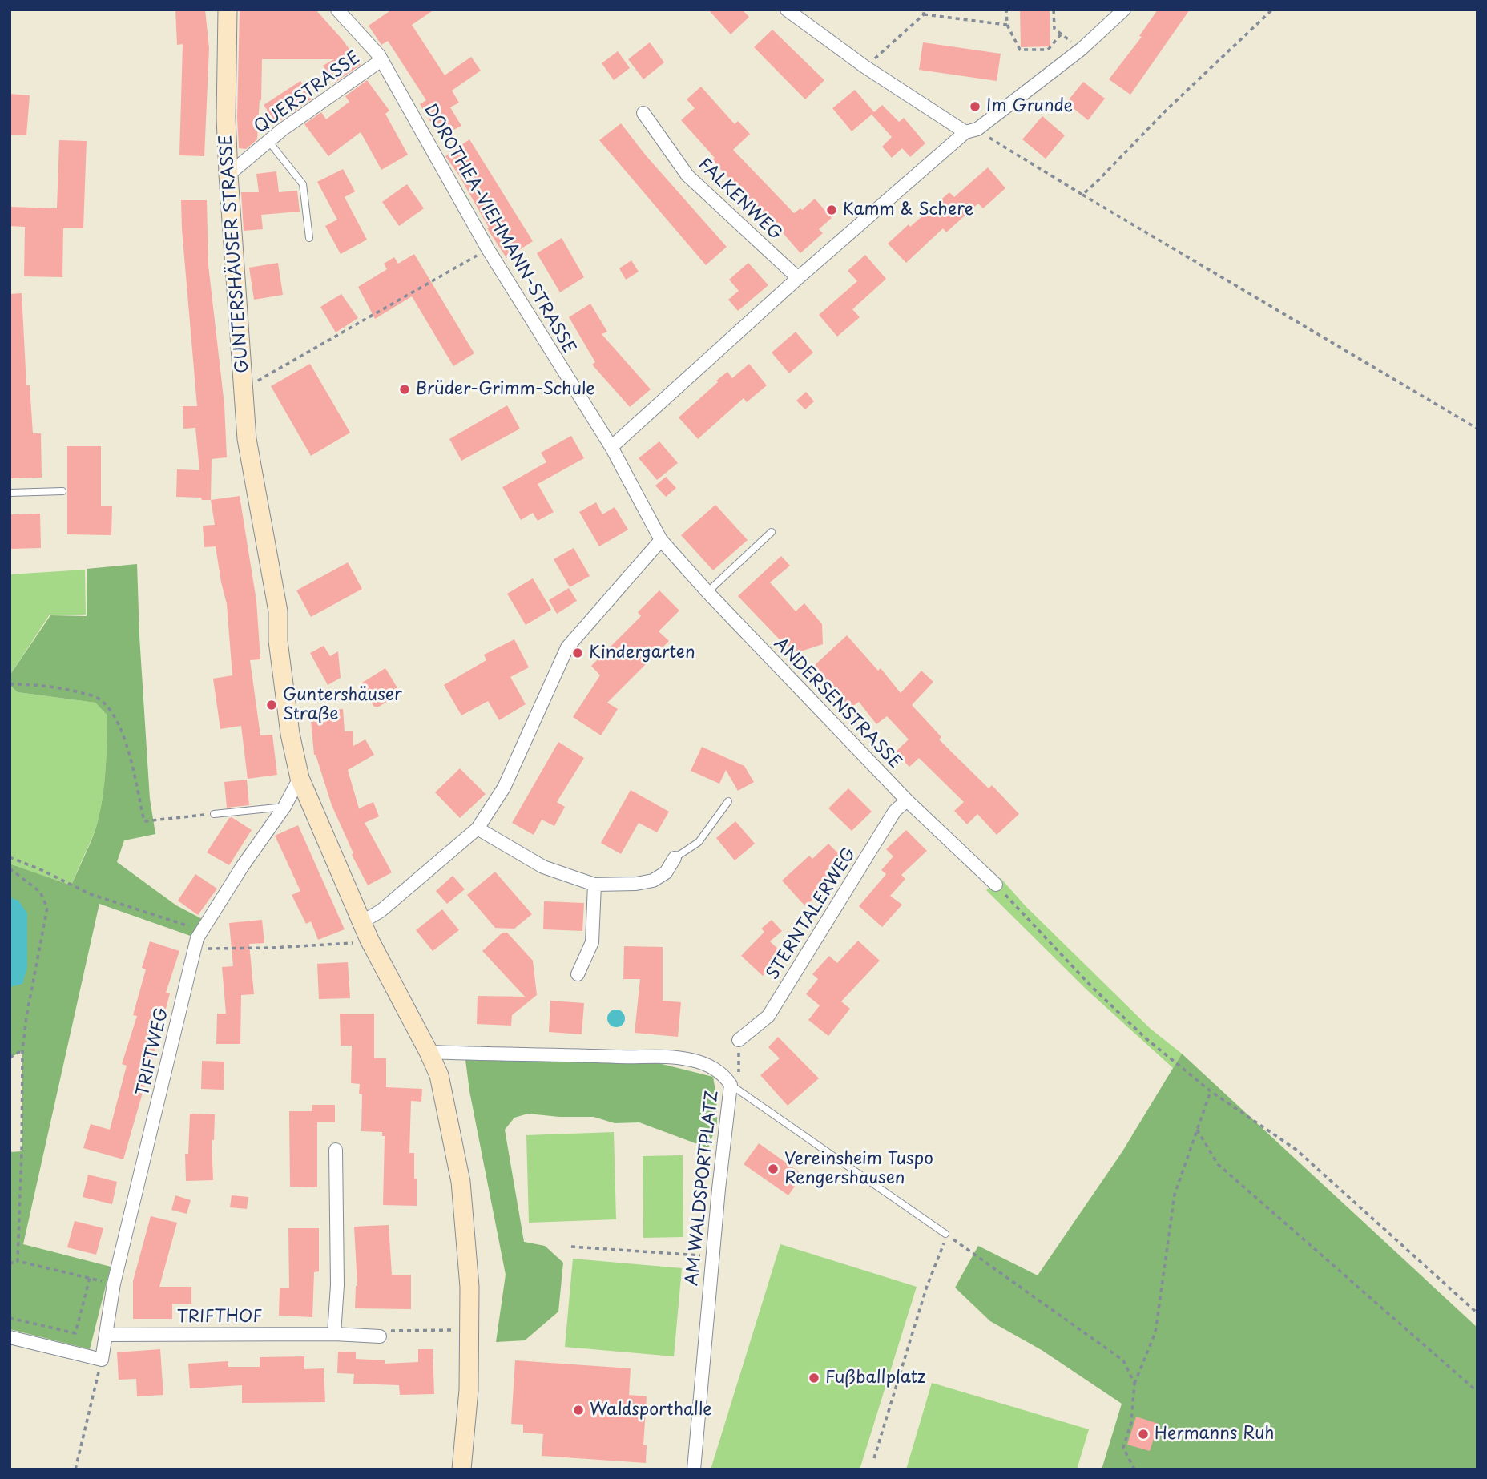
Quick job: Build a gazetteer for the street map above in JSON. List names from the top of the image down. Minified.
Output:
{"streets":{"street":["QUERSTRASSE","FALKENWEG","DOROTHEA-VIEHMANN-STRASSE","GUNTERSHÄUSER STRASSE","ANDERSENSTRASSE","STERNTALERWEG","TRIFTWEG","AM WALDSPORTPLATZ","TRIFTHOF"]},"crossings":[["QUERSTRASSE","DOROTHEA-VIEHMANN-STRASSE"],["QUERSTRASSE","GUNTERSHÄUSER STRASSE"],["DOROTHEA-VIEHMANN-STRASSE","ANDERSENSTRASSE"],["GUNTERSHÄUSER STRASSE","TRIFTWEG"],["GUNTERSHÄUSER STRASSE","AM WALDSPORTPLATZ"],["ANDERSENSTRASSE","STERNTALERWEG"],["TRIFTWEG","TRIFTHOF"]],"places":["Im Grunde","Kamm & Schere","Brüder-Grimm-Schule","Kindergarten","Guntershäuser Straße","Vereinsheim Tuspo Rengershausen","Fußballplatz","Waldsporthalle","Hermanns Ruh"]}
